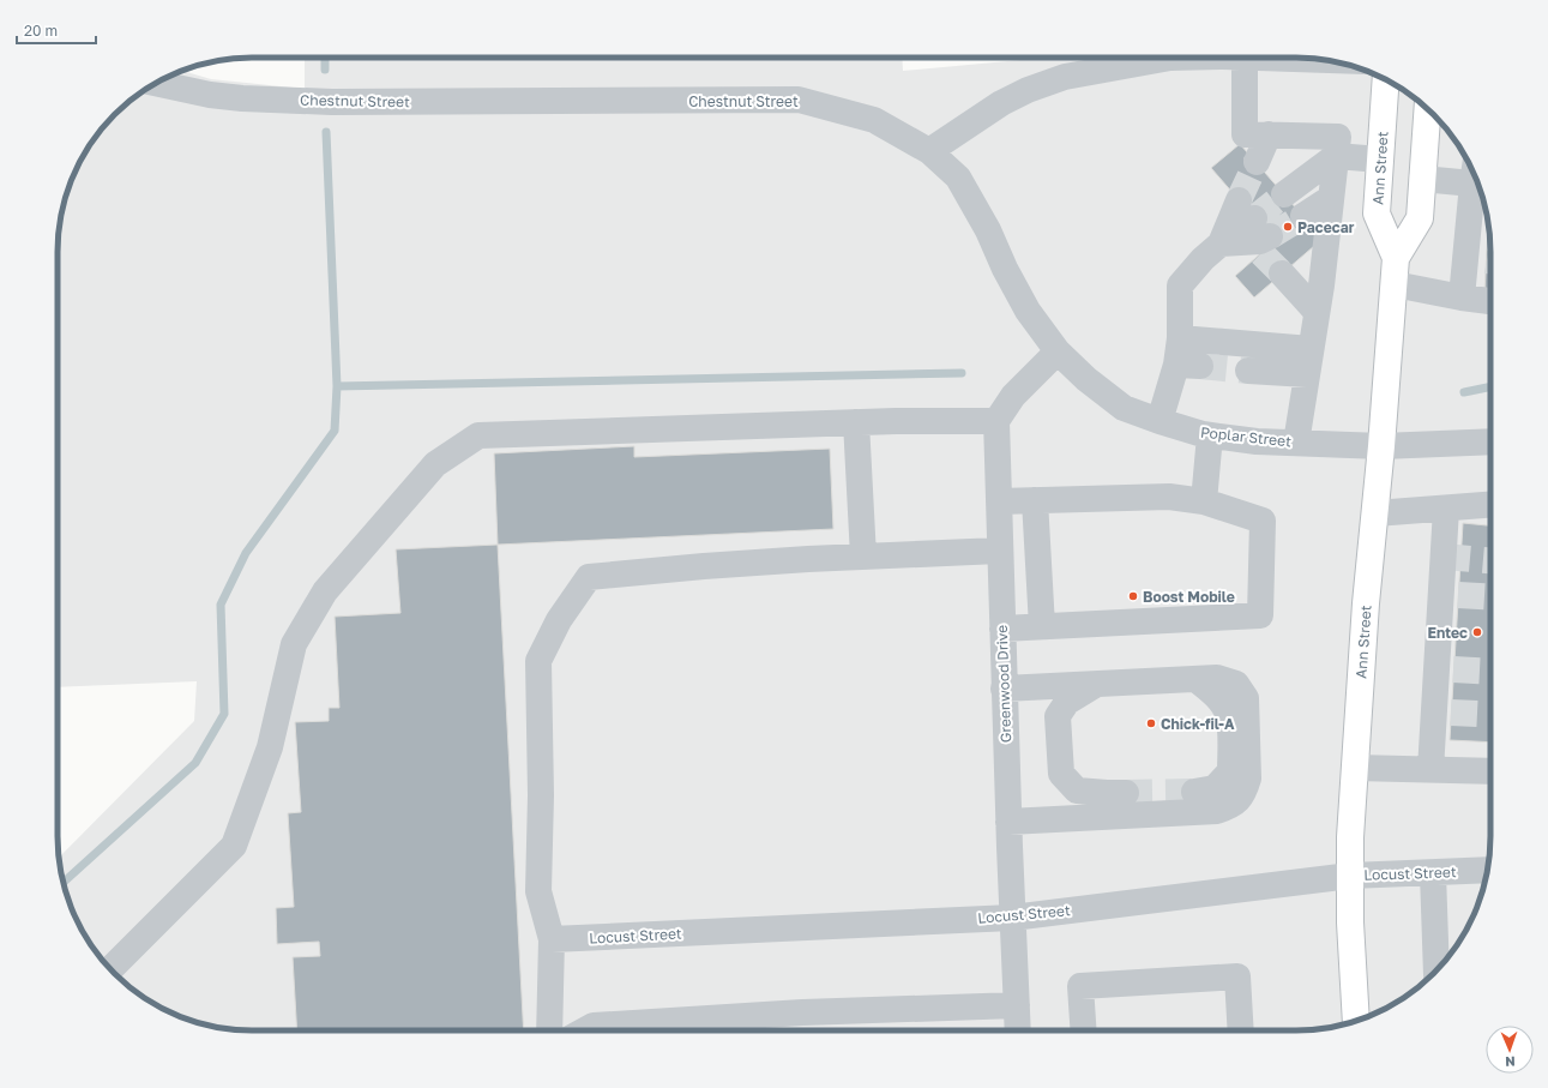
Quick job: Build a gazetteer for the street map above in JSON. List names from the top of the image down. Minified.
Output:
{"streets":{"main road":["Ann Street"],"street":["Chestnut Street","Poplar Street","Greenwood Drive","Locust Street"]},"crossings":[["Chestnut Street","Poplar Street"],["Ann Street","Poplar Street"],["Ann Street","Locust Street"],["Greenwood Drive","Locust Street"]],"places":["Pacecar","Boost Mobile","Entec","Chick-fil-A"],"scale_bar":"20 m","north":"bottom"}
